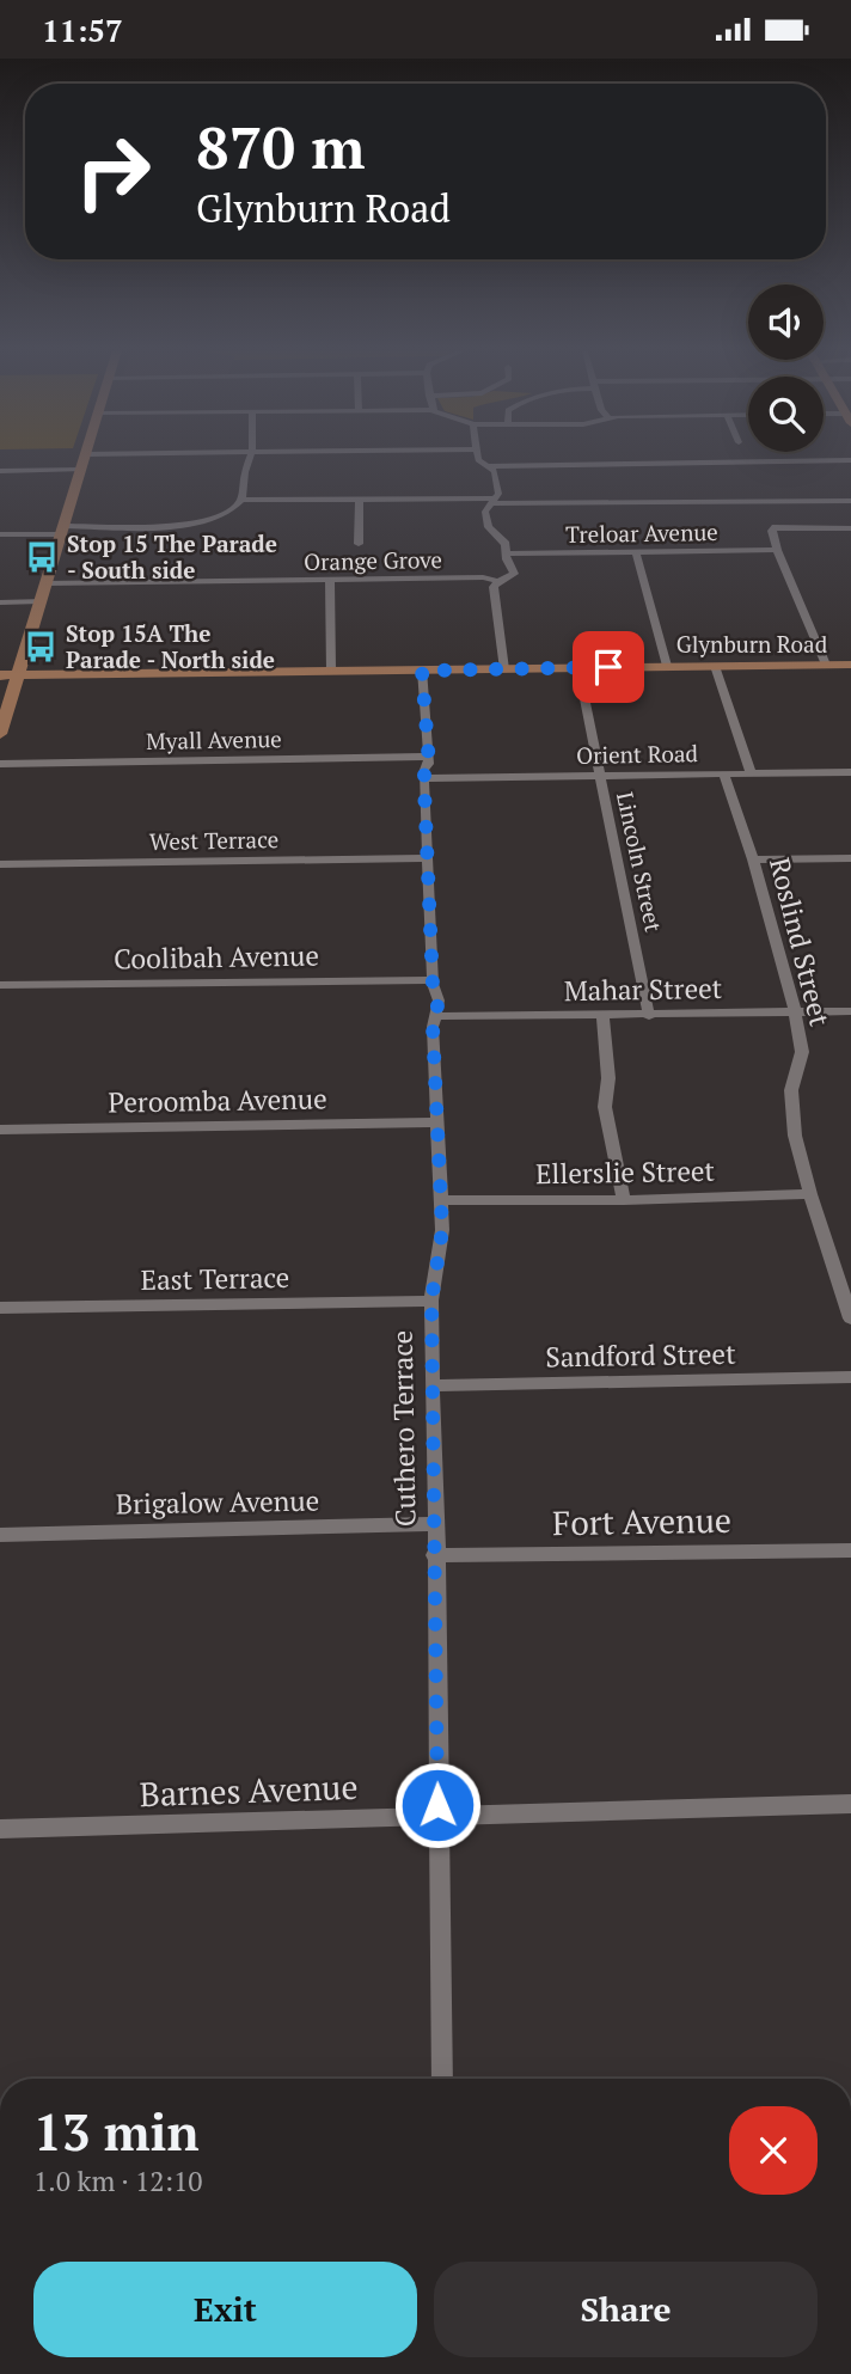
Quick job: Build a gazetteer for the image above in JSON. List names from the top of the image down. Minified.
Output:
{"streets":{"main road":["Glynburn Road"],"street":["Treloar Avenue","Orange Grove","Myall Avenue","Orient Road","West Terrace","Lincoln Street","Roslind Street","Coolibah Avenue","Mahar Street","Peroomba Avenue","Ellerslie Street","East Terrace","Sandford Street","Cuthero Terrace","Brigalow Avenue","Fort Avenue","Barnes Avenue"]},"crossings":[["Glynburn Road","Lincoln Street"],["Glynburn Road","Cuthero Terrace"],["Myall Avenue","Cuthero Terrace"],["Orient Road","Lincoln Street"],["Orient Road","Roslind Street"],["Orient Road","Cuthero Terrace"],["West Terrace","Cuthero Terrace"],["Lincoln Street","Mahar Street"],["Roslind Street","Mahar Street"],["Roslind Street","Ellerslie Street"],["Coolibah Avenue","Cuthero Terrace"],["Mahar Street","Cuthero Terrace"],["Peroomba Avenue","Cuthero Terrace"],["Ellerslie Street","Cuthero Terrace"],["East Terrace","Cuthero Terrace"],["Sandford Street","Cuthero Terrace"],["Cuthero Terrace","Brigalow Avenue"],["Cuthero Terrace","Fort Avenue"],["Cuthero Terrace","Barnes Avenue"]],"places":{"bus stop":["Stop 15 The Parade - South side","Stop 15A The Parade - North side"]},"page":{"status":"11:57","turn":["870 m","Glynburn Road"],"heading":["13 min","1.0 km · 12:10"],"buttons":["Exit","Share"]}}
